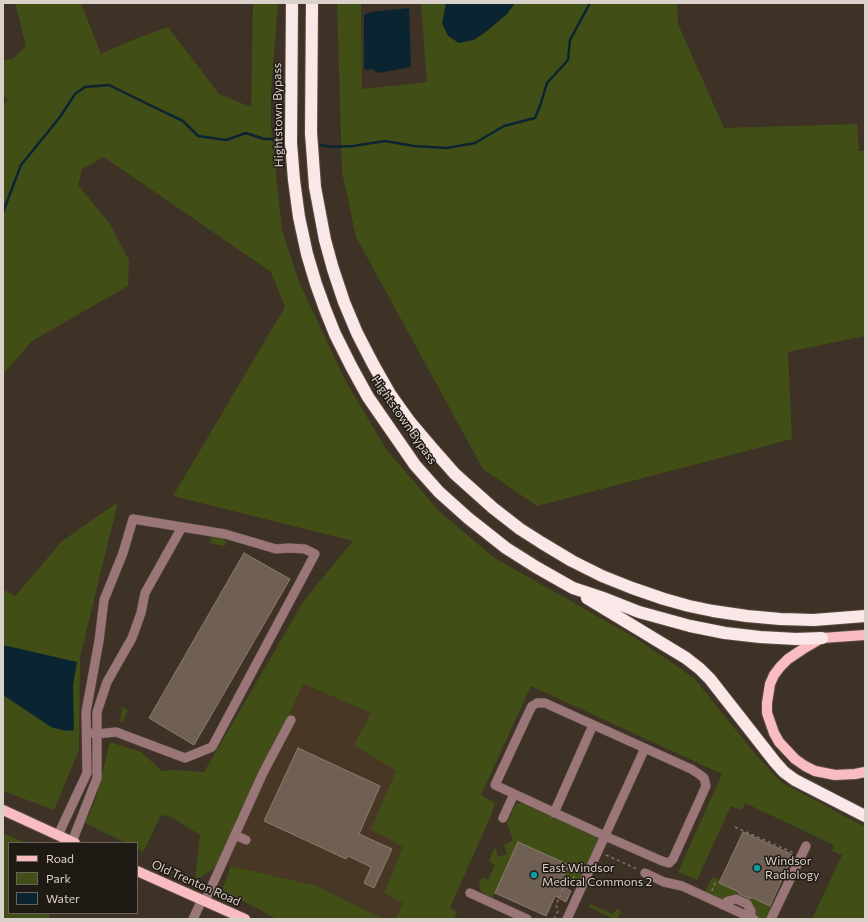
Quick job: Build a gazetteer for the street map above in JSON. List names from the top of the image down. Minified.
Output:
{"streets":{"highway":["Hightstown Bypass"],"main road":["Old Trenton Road"]},"places":["Windsor Radiology","East Windsor Medical Commons 2"],"legend":["Road","Park","Water"]}
